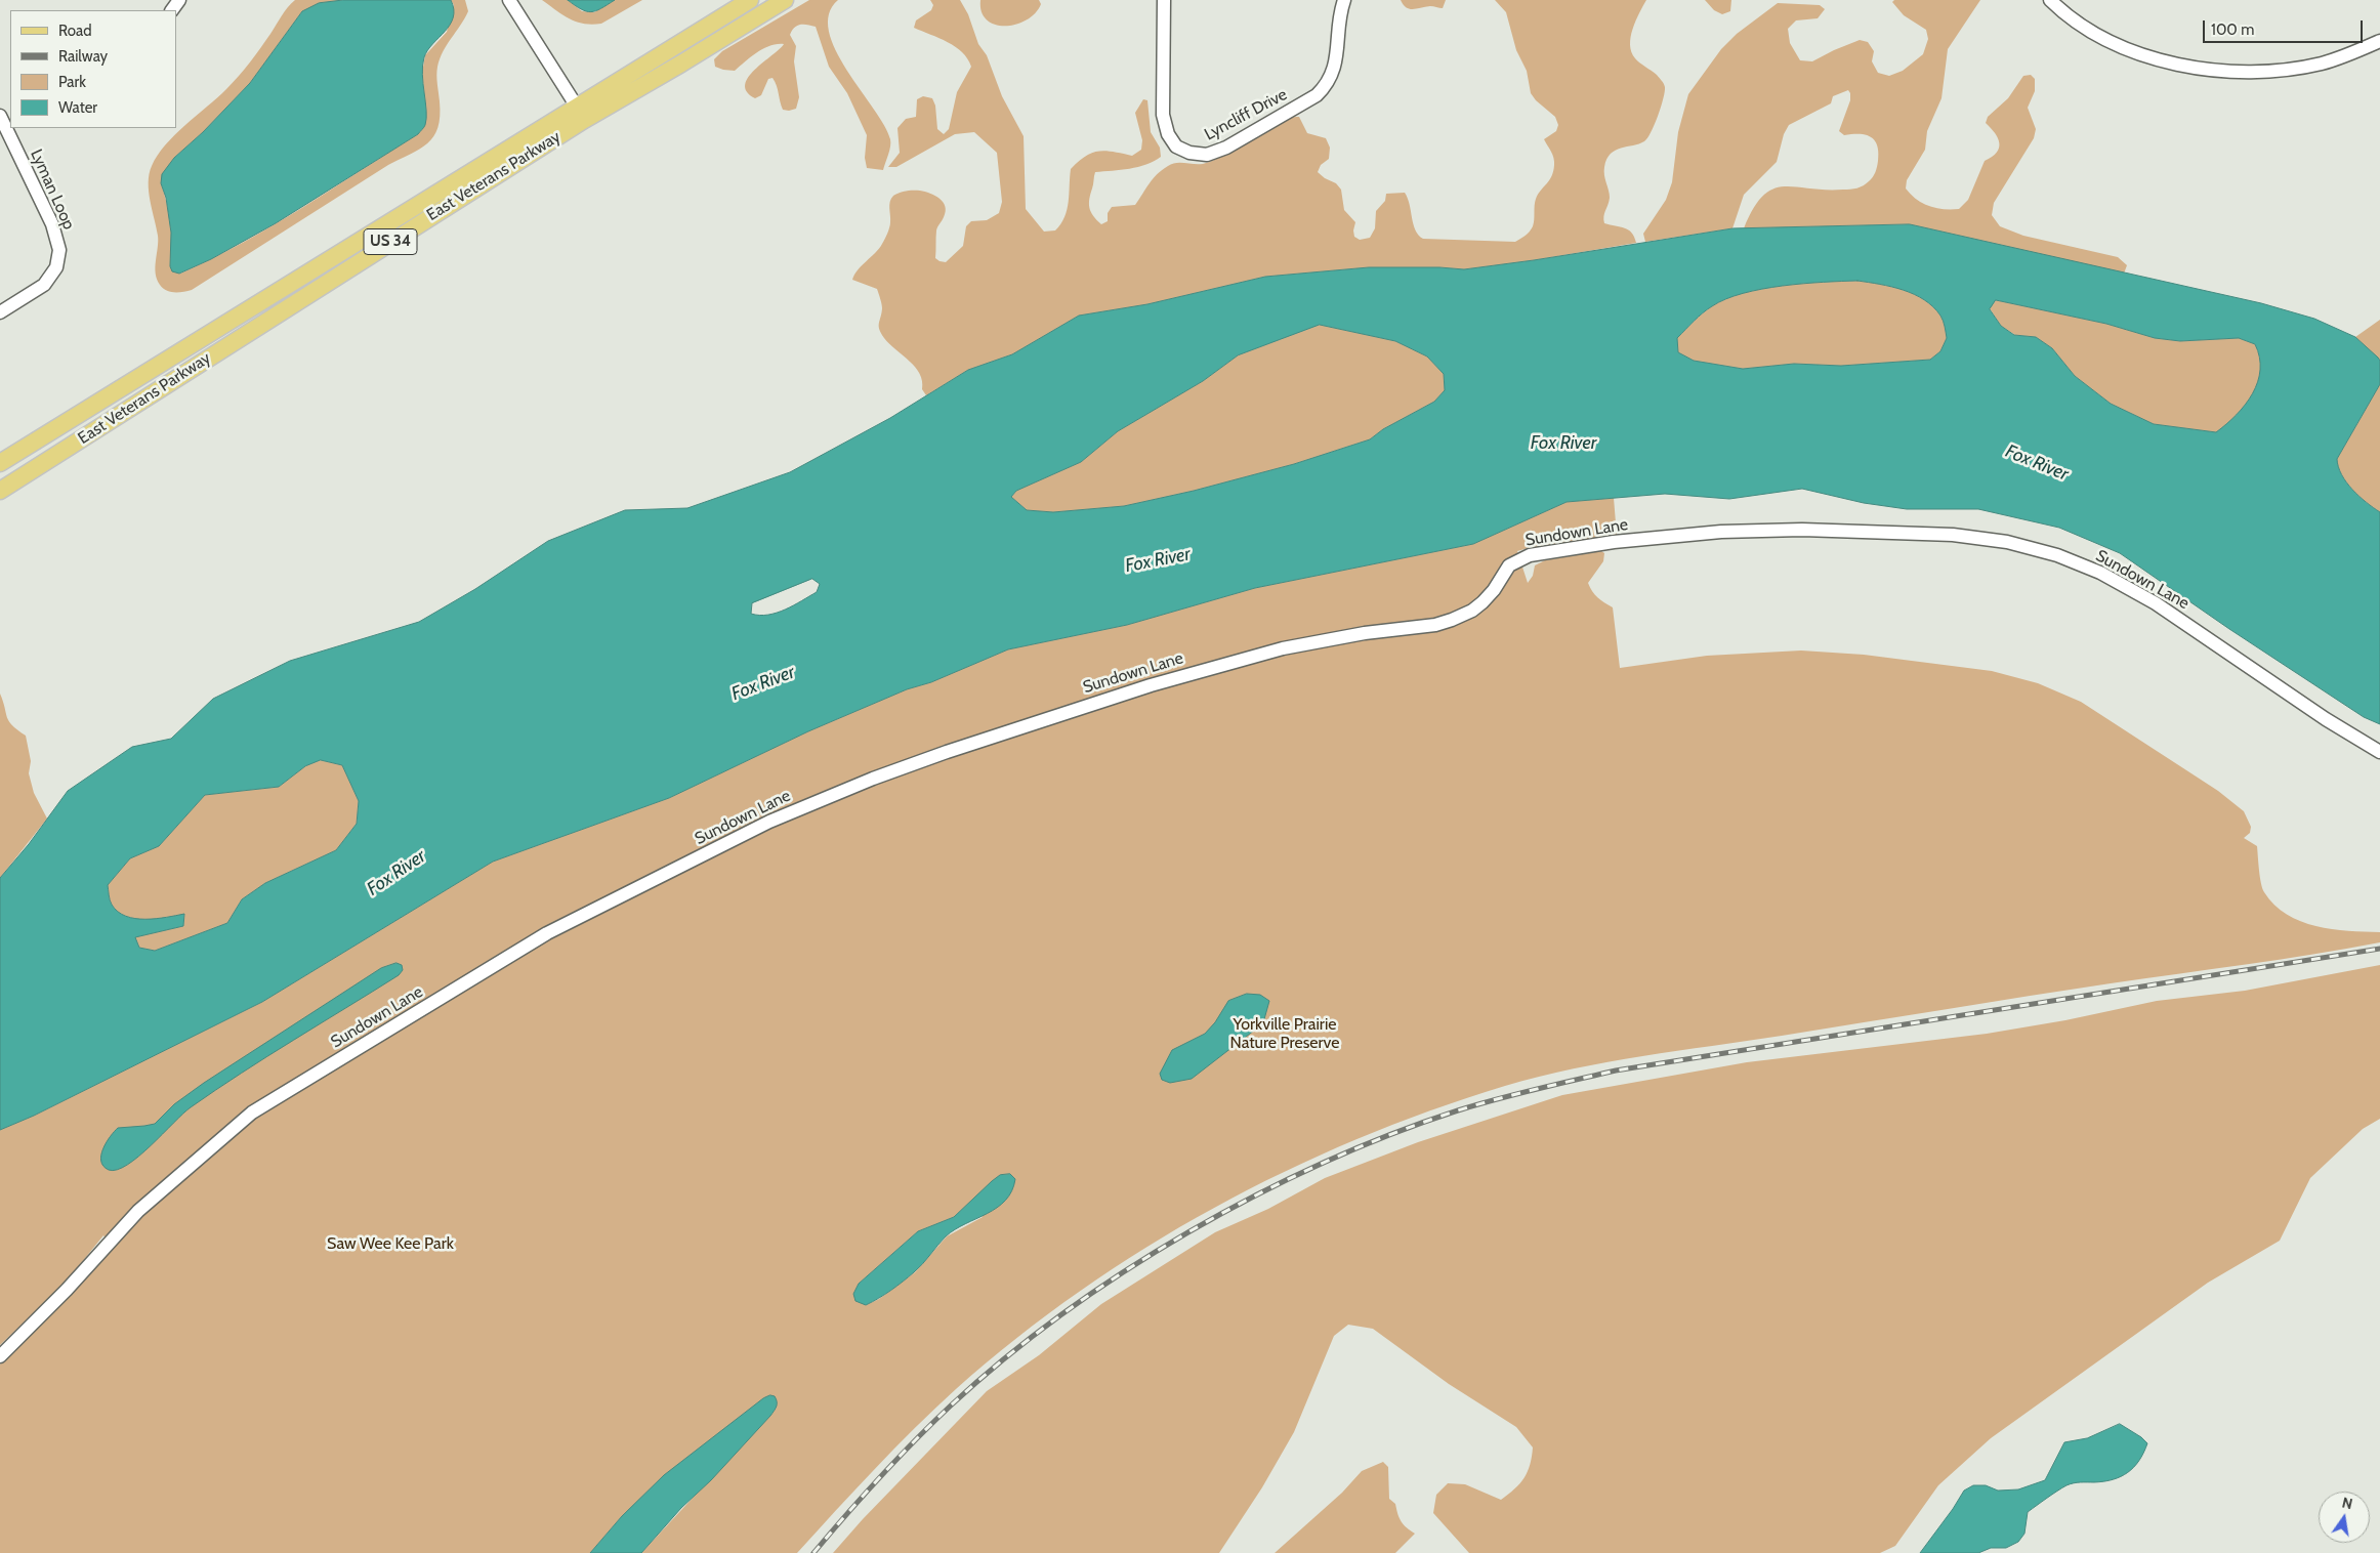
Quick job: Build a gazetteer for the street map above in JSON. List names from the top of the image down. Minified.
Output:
{"streets":{"main road":["East Veterans Parkway","US 34"],"street":["Lyncliff Drive","Lyman Loop","Sundown Lane"]},"water":["Fox River"],"parks":["Yorkville Prairie Nature Preserve","Saw Wee Kee Park"],"legend":["Road","Railway","Park","Water"],"scale_bar":"100 m","north":"top"}
